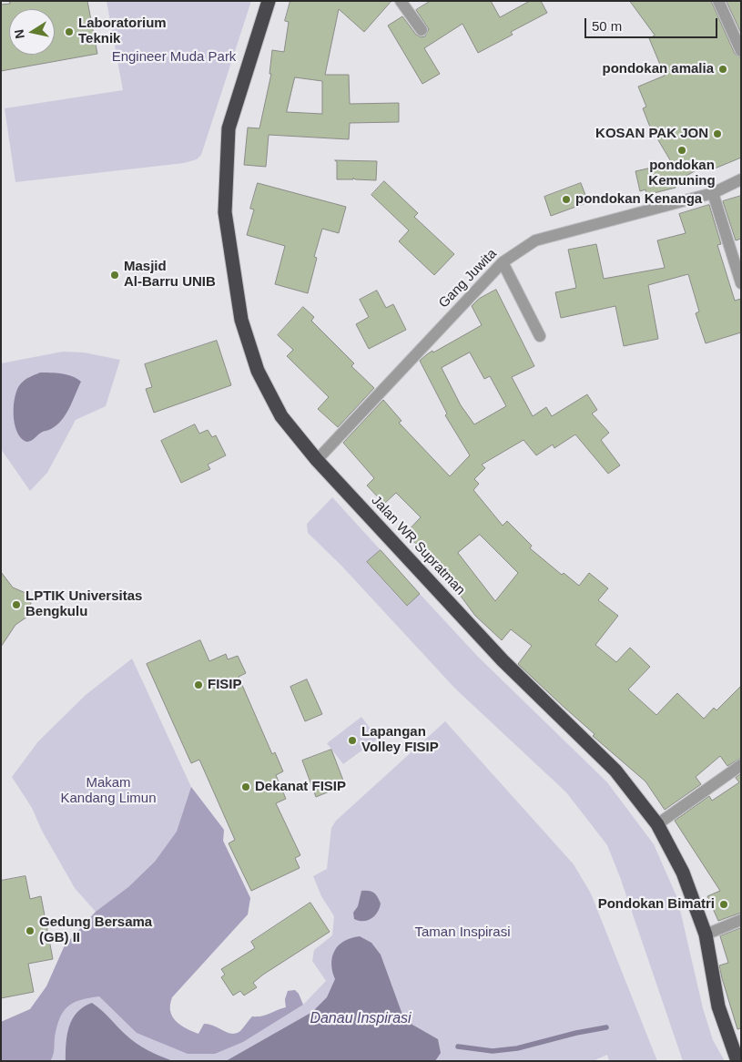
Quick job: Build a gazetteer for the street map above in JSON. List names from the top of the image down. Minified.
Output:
{"streets":{"highway":["Jalan WR Supratman"],"street":["Gang Juwita"]},"crossings":[["Gang Juwita","Jalan WR Supratman"]],"water":["Danau Inspirasi"],"parks":["Engineer Muda Park","Makam Kandang Limun","Taman Inspirasi"],"places":["Laboratorium Teknik","pondokan amalia","KOSAN PAK JON","pondokan Kemuning","pondokan Kenanga","Masjid Al-Barru UNIB","LPTIK Universitas Bengkulu","FISIP","Lapangan Volley FISIP","Dekanat FISIP","Pondokan Bimatri","Gedung Bersama (GB) II"],"scale_bar":"50 m","north":"left"}
